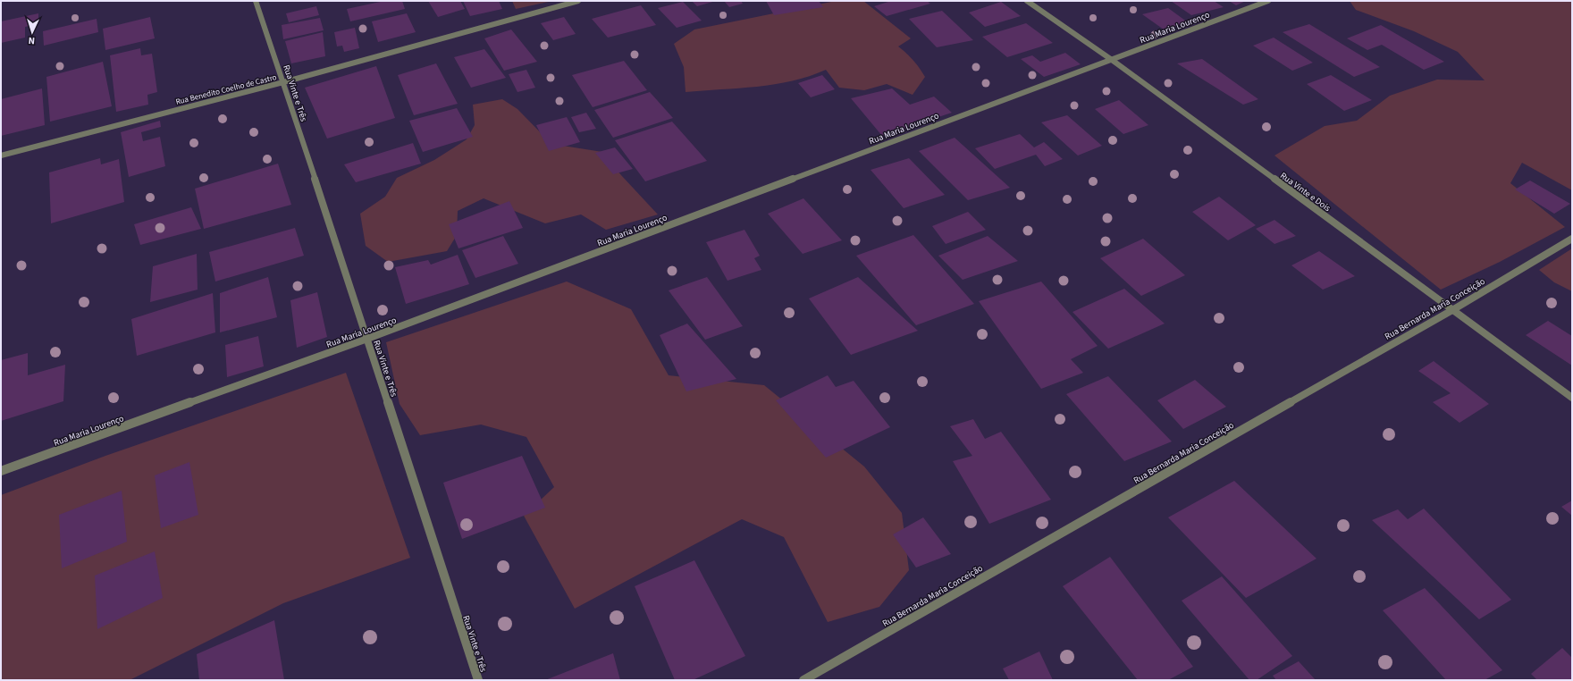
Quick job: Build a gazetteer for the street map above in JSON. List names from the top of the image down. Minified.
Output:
{"streets":{"street":["Rua Maria Lourenço","Rua Benedito Coelho de Castro","Rua Vinte e Três","Rua Vinte e Dois","Rua Bernarda Maria Conceição"]},"crossings":[["Rua Maria Lourenço","Rua Vinte e Três"],["Rua Maria Lourenço","Rua Vinte e Dois"],["Rua Benedito Coelho de Castro","Rua Vinte e Três"],["Rua Vinte e Dois","Rua Bernarda Maria Conceição"]],"north":"bottom"}
